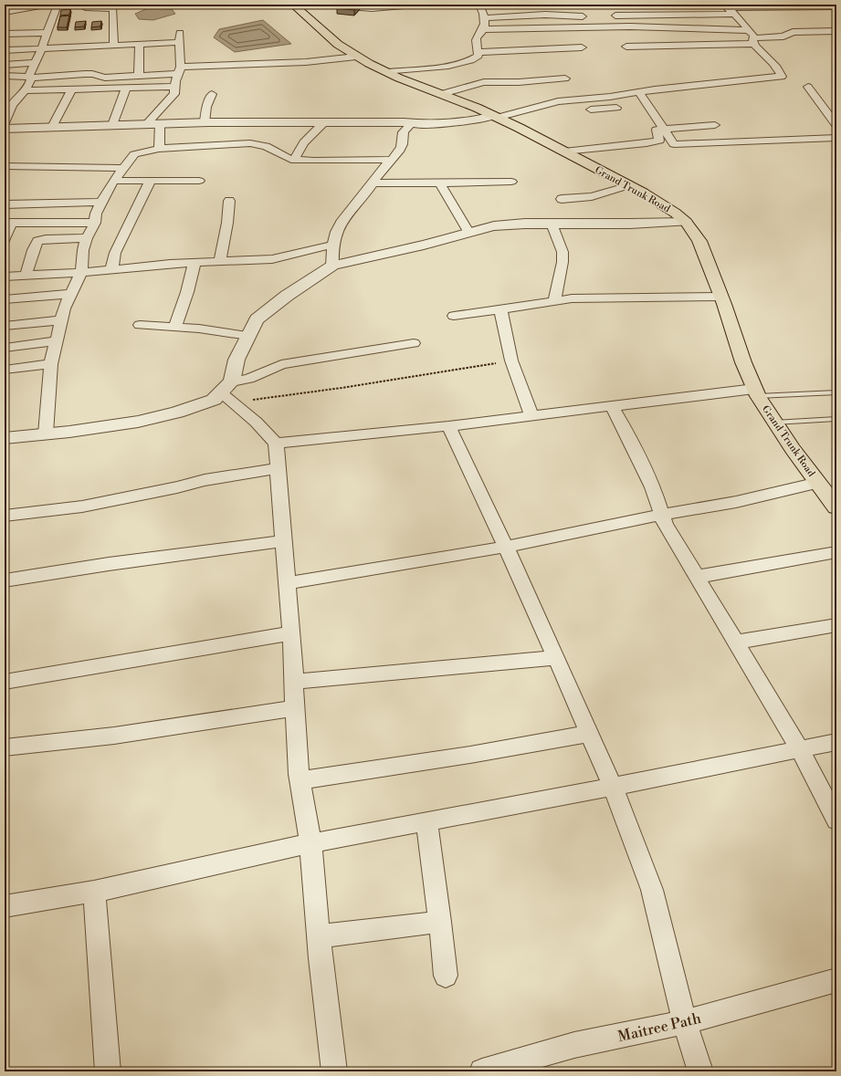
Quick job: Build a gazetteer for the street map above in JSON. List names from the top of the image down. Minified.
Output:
{"streets":{"main road":["Grand Trunk Road"],"street":["Maitree Path"]}}
